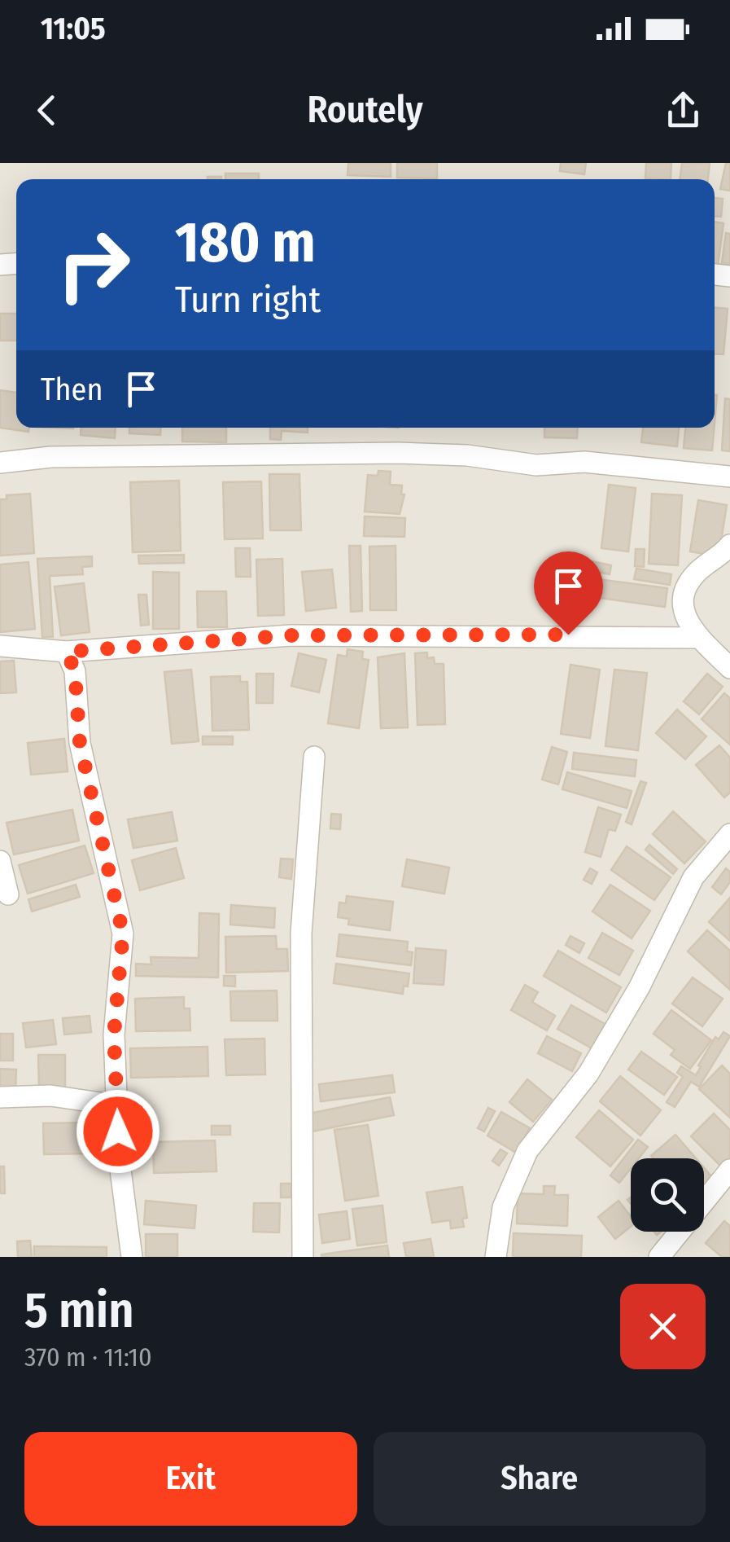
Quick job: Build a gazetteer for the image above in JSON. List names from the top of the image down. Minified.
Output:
{"page":{"status":"11:05","header":"Routely","turn":["180 m","Turn right"],"then":"Then","heading":["5 min","370 m · 11:10"],"buttons":["Exit","Share"]}}
